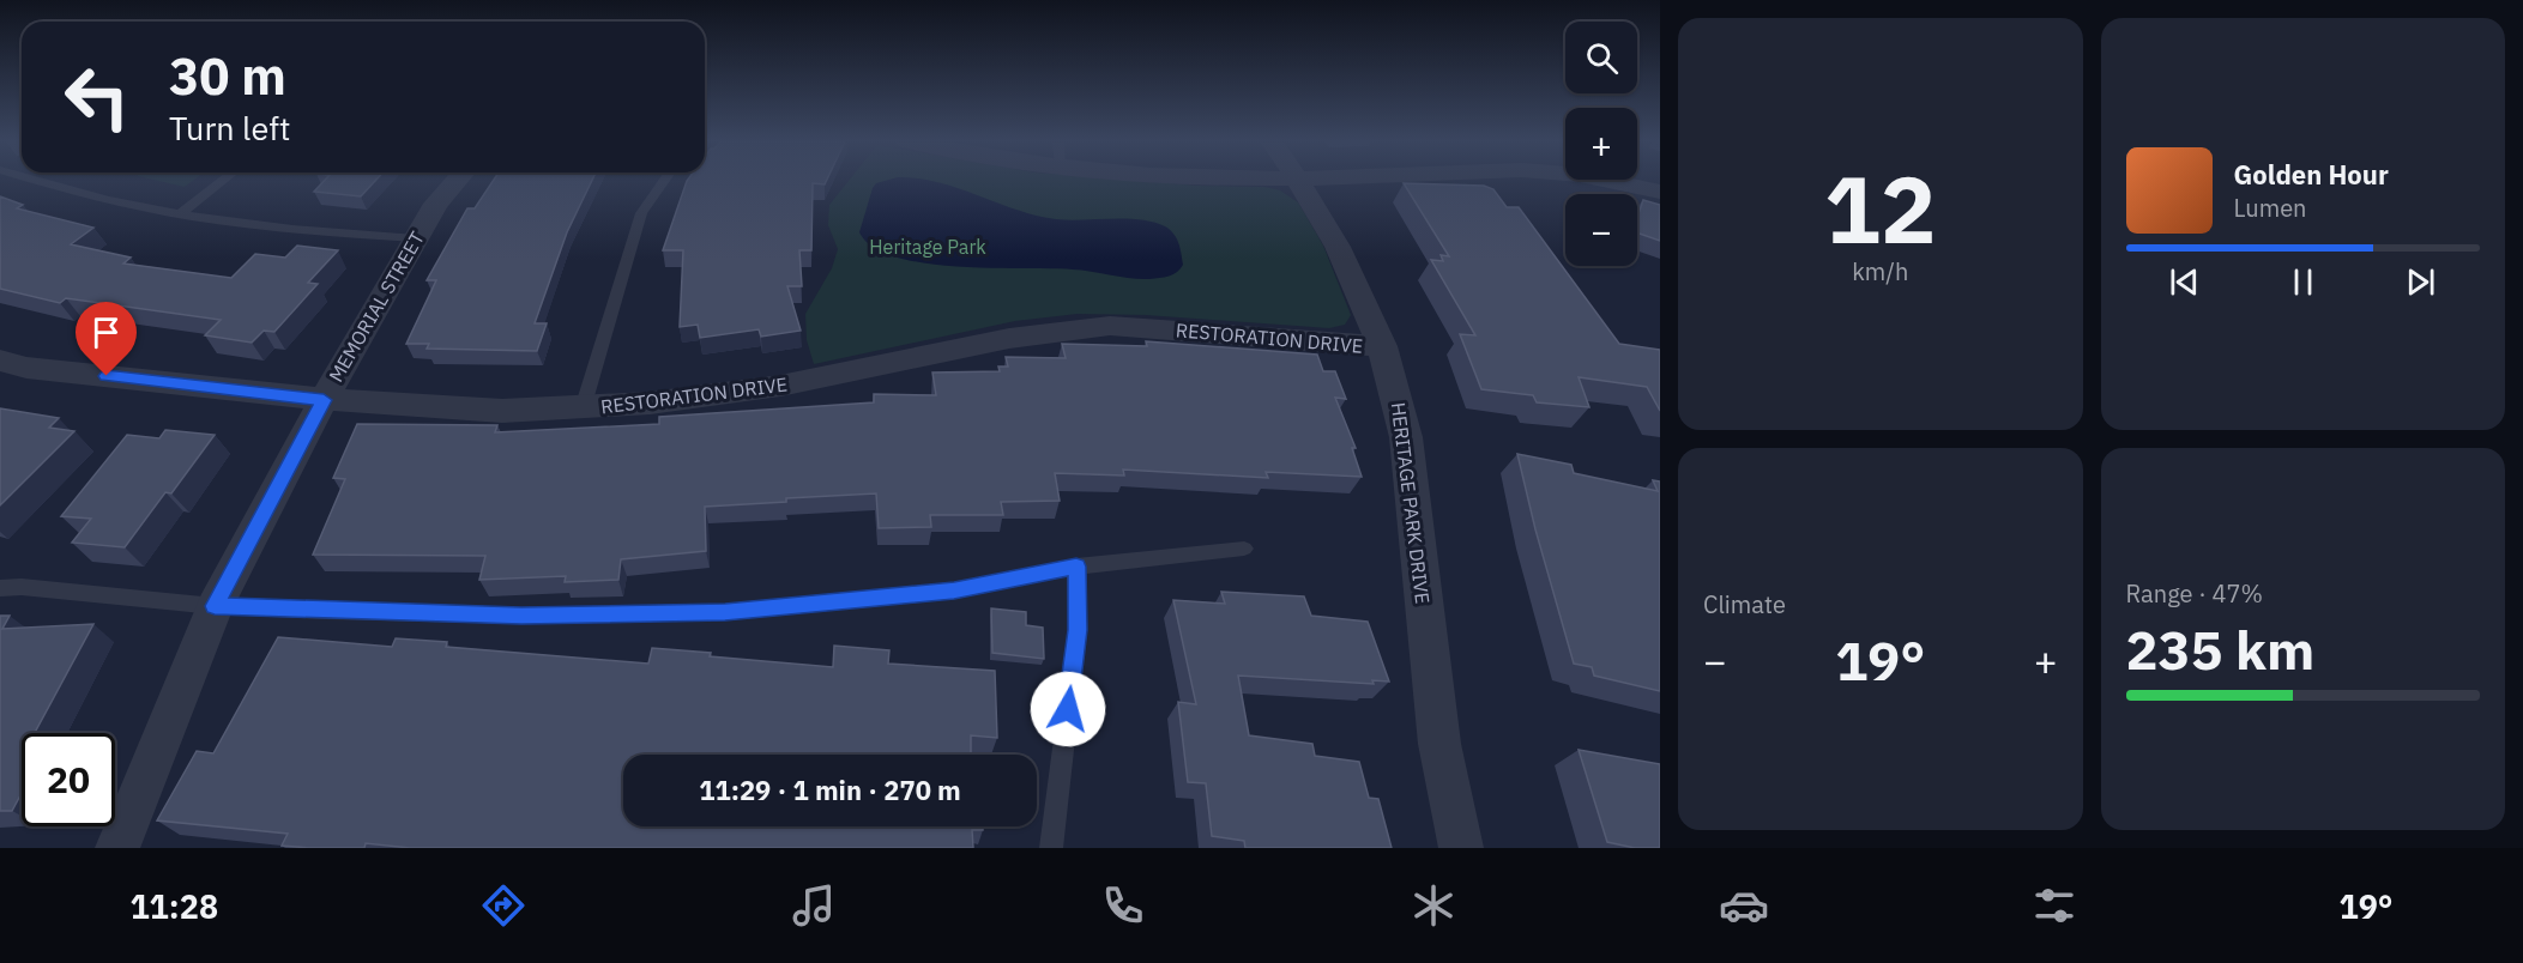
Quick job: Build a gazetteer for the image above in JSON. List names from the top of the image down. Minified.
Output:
{"streets":{"street":["MEMORIAL STREET","RESTORATION DRIVE","HERITAGE PARK DRIVE"]},"crossings":[["MEMORIAL STREET","RESTORATION DRIVE"],["RESTORATION DRIVE","HERITAGE PARK DRIVE"]],"parks":["Heritage Park"],"page":{"tile":[["12","km/h"],"Climate",["Range · 47%","235 km"]],"map_buttons":["+","−"],"turn":["30 m","Turn left"],"song":["Golden Hour","Lumen"],"heat":["−","19°","+"],"limit":"20","trip":"11:29 · 1 min · 270 m","tabs":["11:28","19°"]}}
